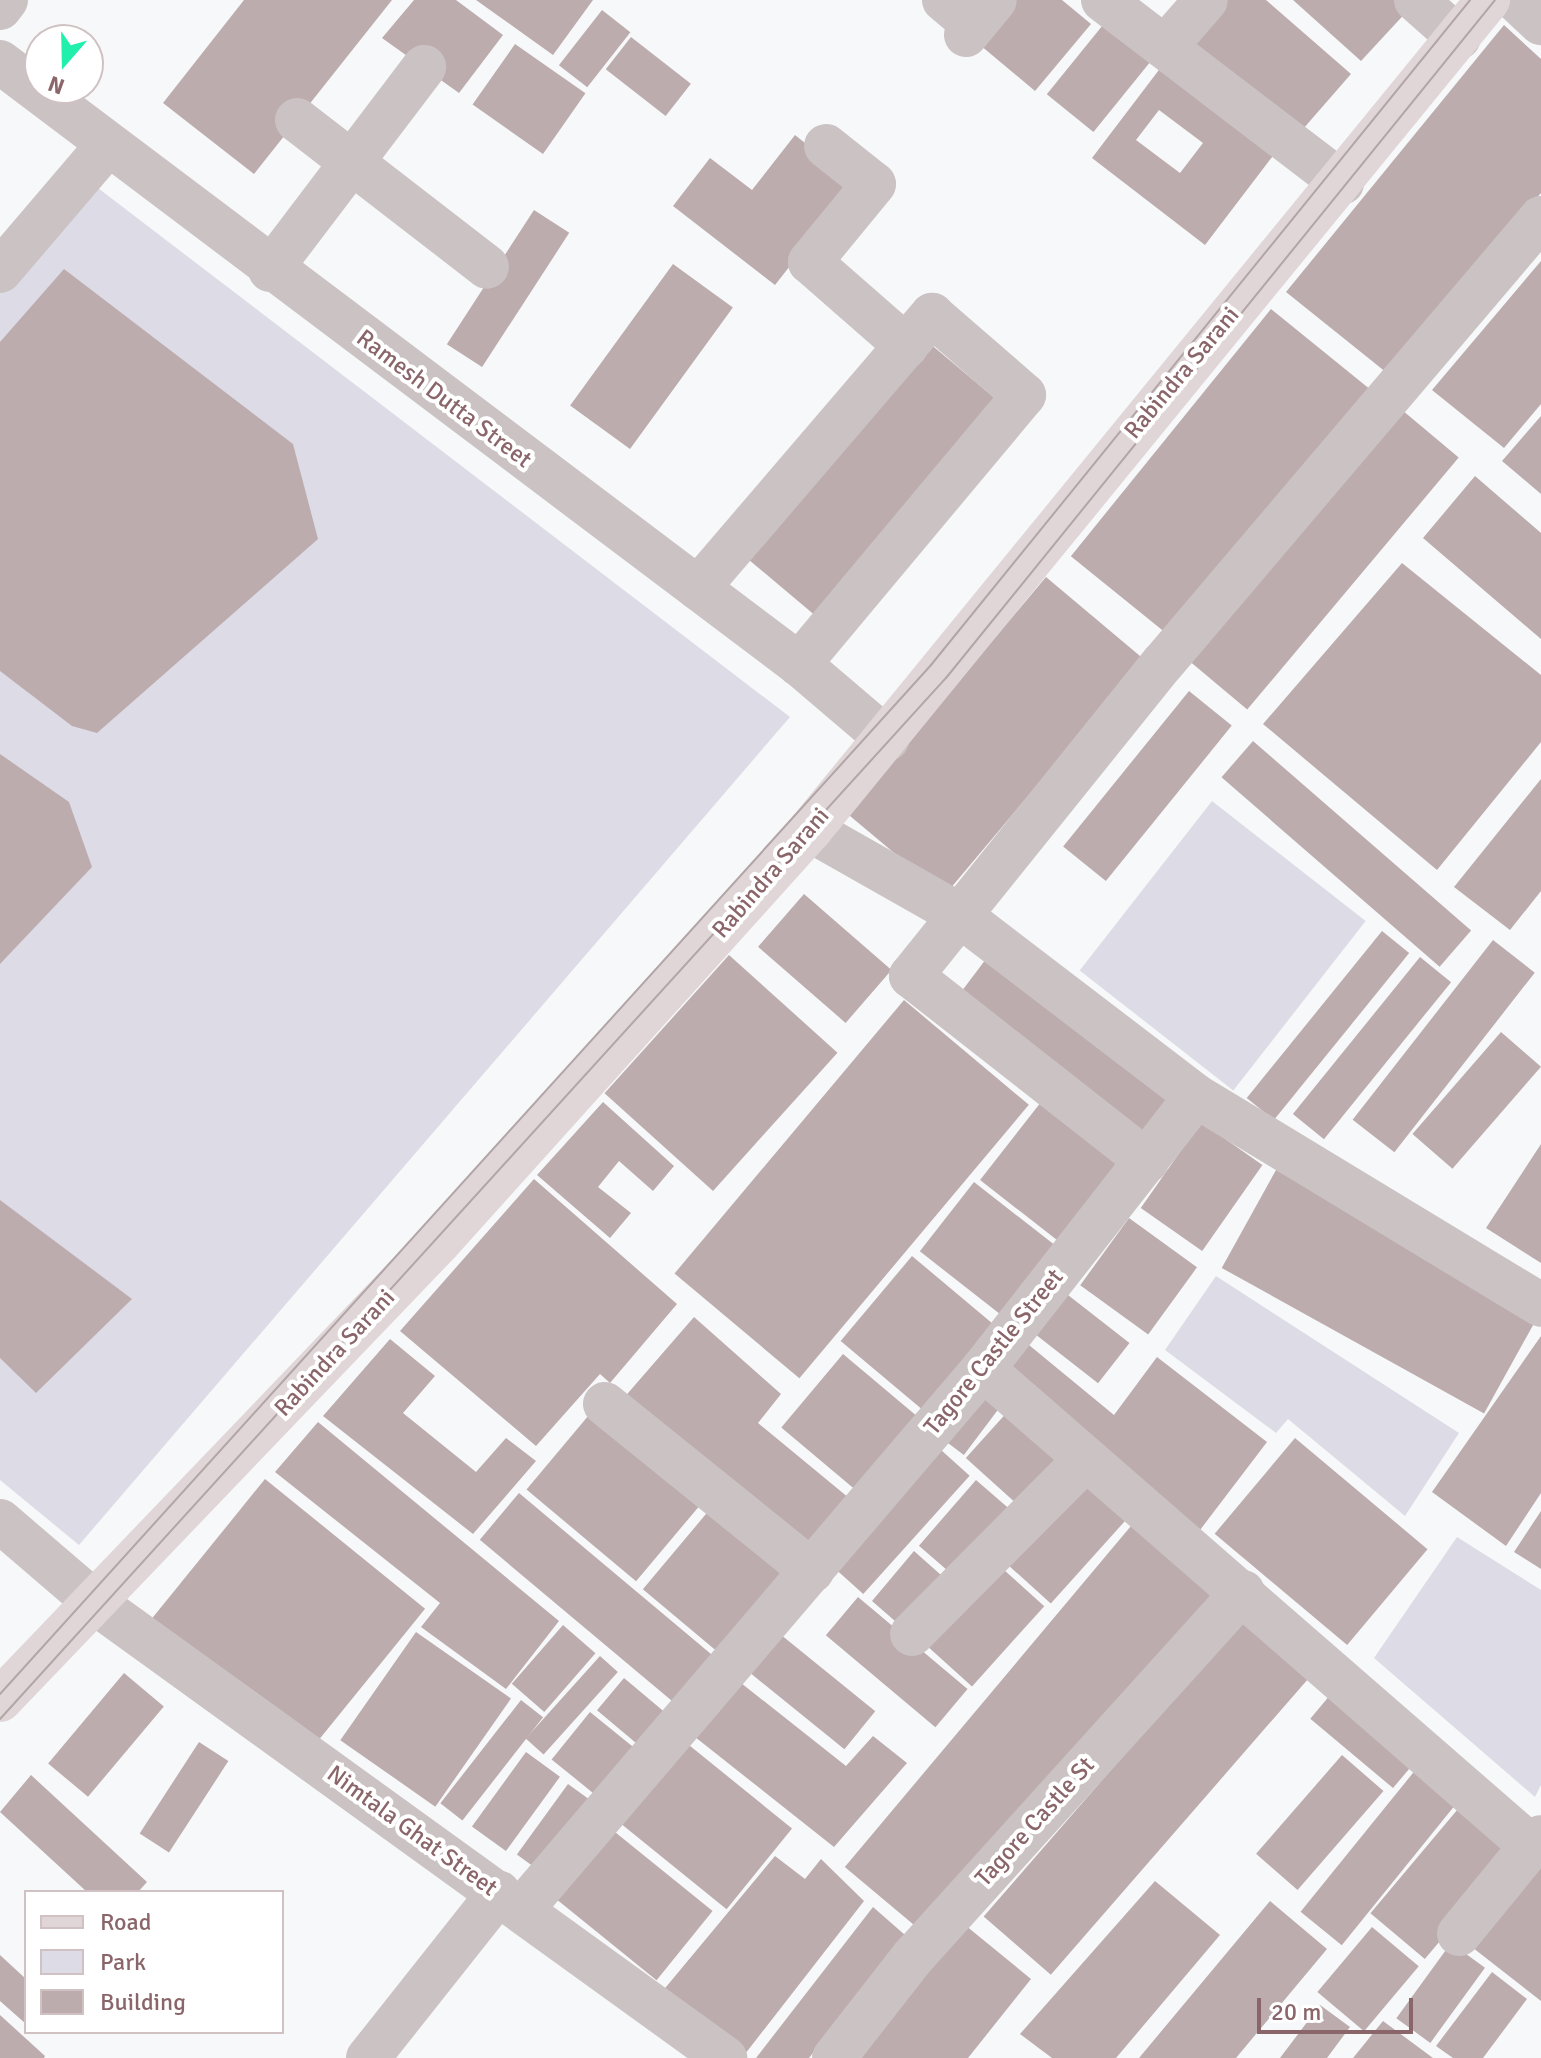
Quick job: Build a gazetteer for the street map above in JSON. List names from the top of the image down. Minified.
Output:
{"streets":{"main road":["Rabindra Sarani"],"street":["Ramesh Dutta Street","Tagore Castle Street","Tagore Castle St","Nimtala Ghat Street"]},"crossings":[["Rabindra Sarani","Ramesh Dutta Street"],["Rabindra Sarani","Nimtala Ghat Street"],["Tagore Castle Street","Nimtala Ghat Street"]],"legend":["Road","Park","Building"],"scale_bar":"20 m","north":"bottom"}
